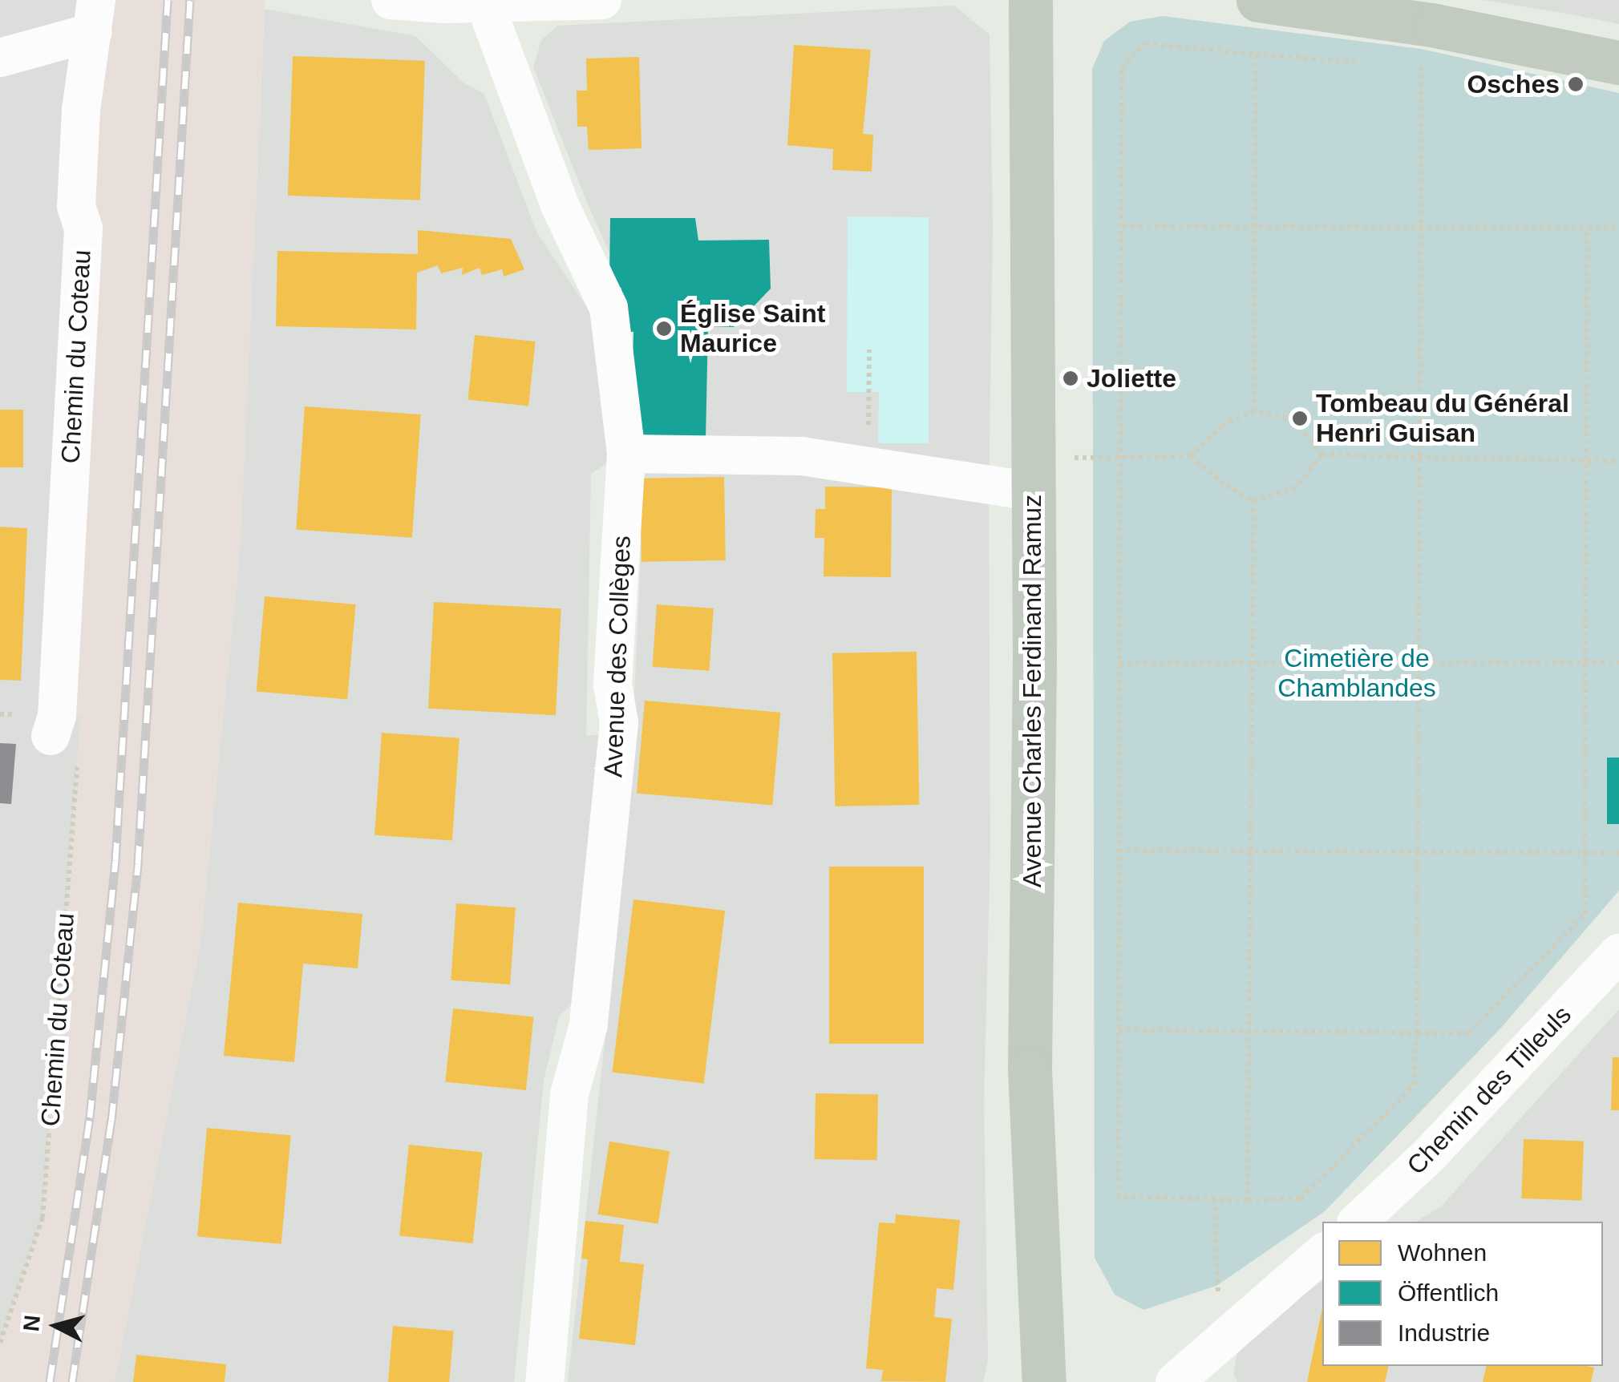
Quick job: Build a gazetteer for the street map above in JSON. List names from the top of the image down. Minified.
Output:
{"streets":{"street":["Chemin du Coteau","Avenue des Collèges","Avenue Charles Ferdinand Ramuz","Chemin des Tilleuls"]},"parks":["Cimetière de Chamblandes"],"places":["Osches","Église Saint Maurice","Joliette","Tombeau du Général Henri Guisan"],"legend":["Wohnen","Öffentlich","Industrie"],"north":"left"}
